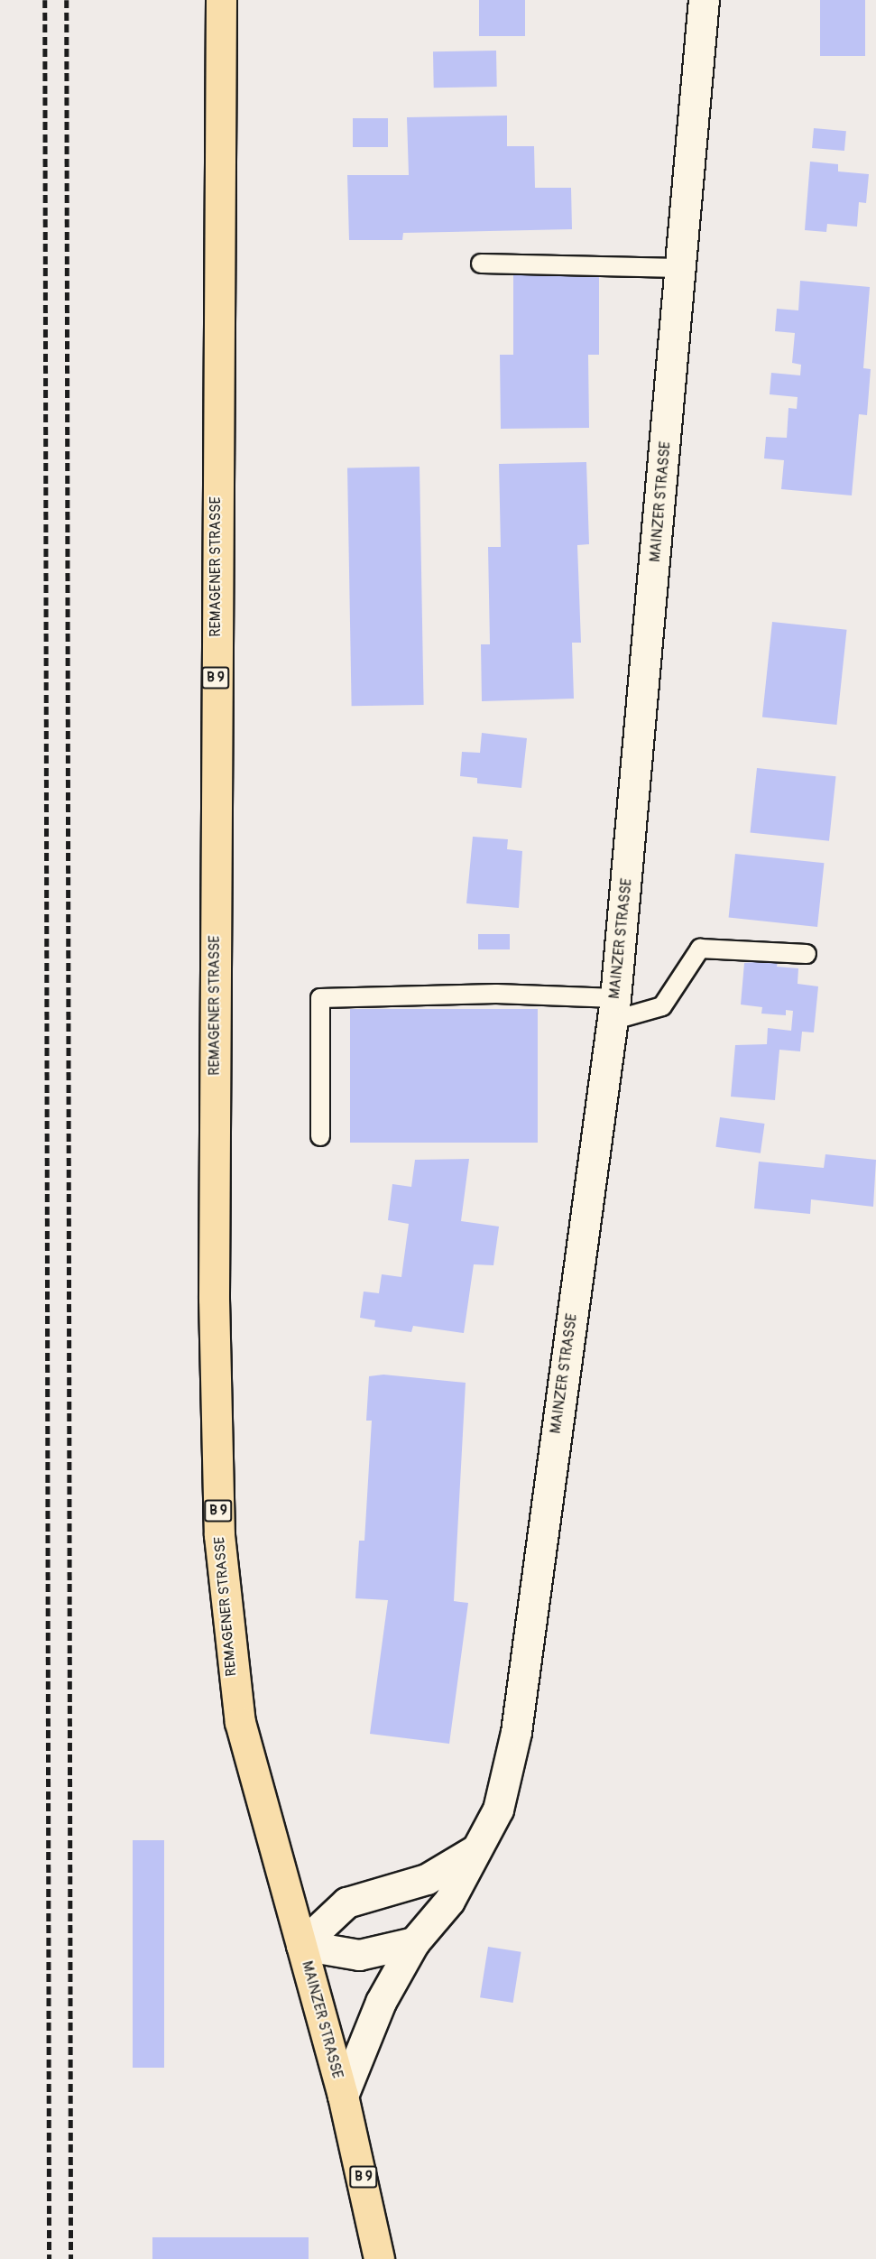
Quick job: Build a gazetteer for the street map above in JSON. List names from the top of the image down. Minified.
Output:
{"streets":{"main road":["MAINZER STRASSE","REMAGENER STRASSE","B 9"]},"crossings":[["MAINZER STRASSE","REMAGENER STRASSE"]]}
